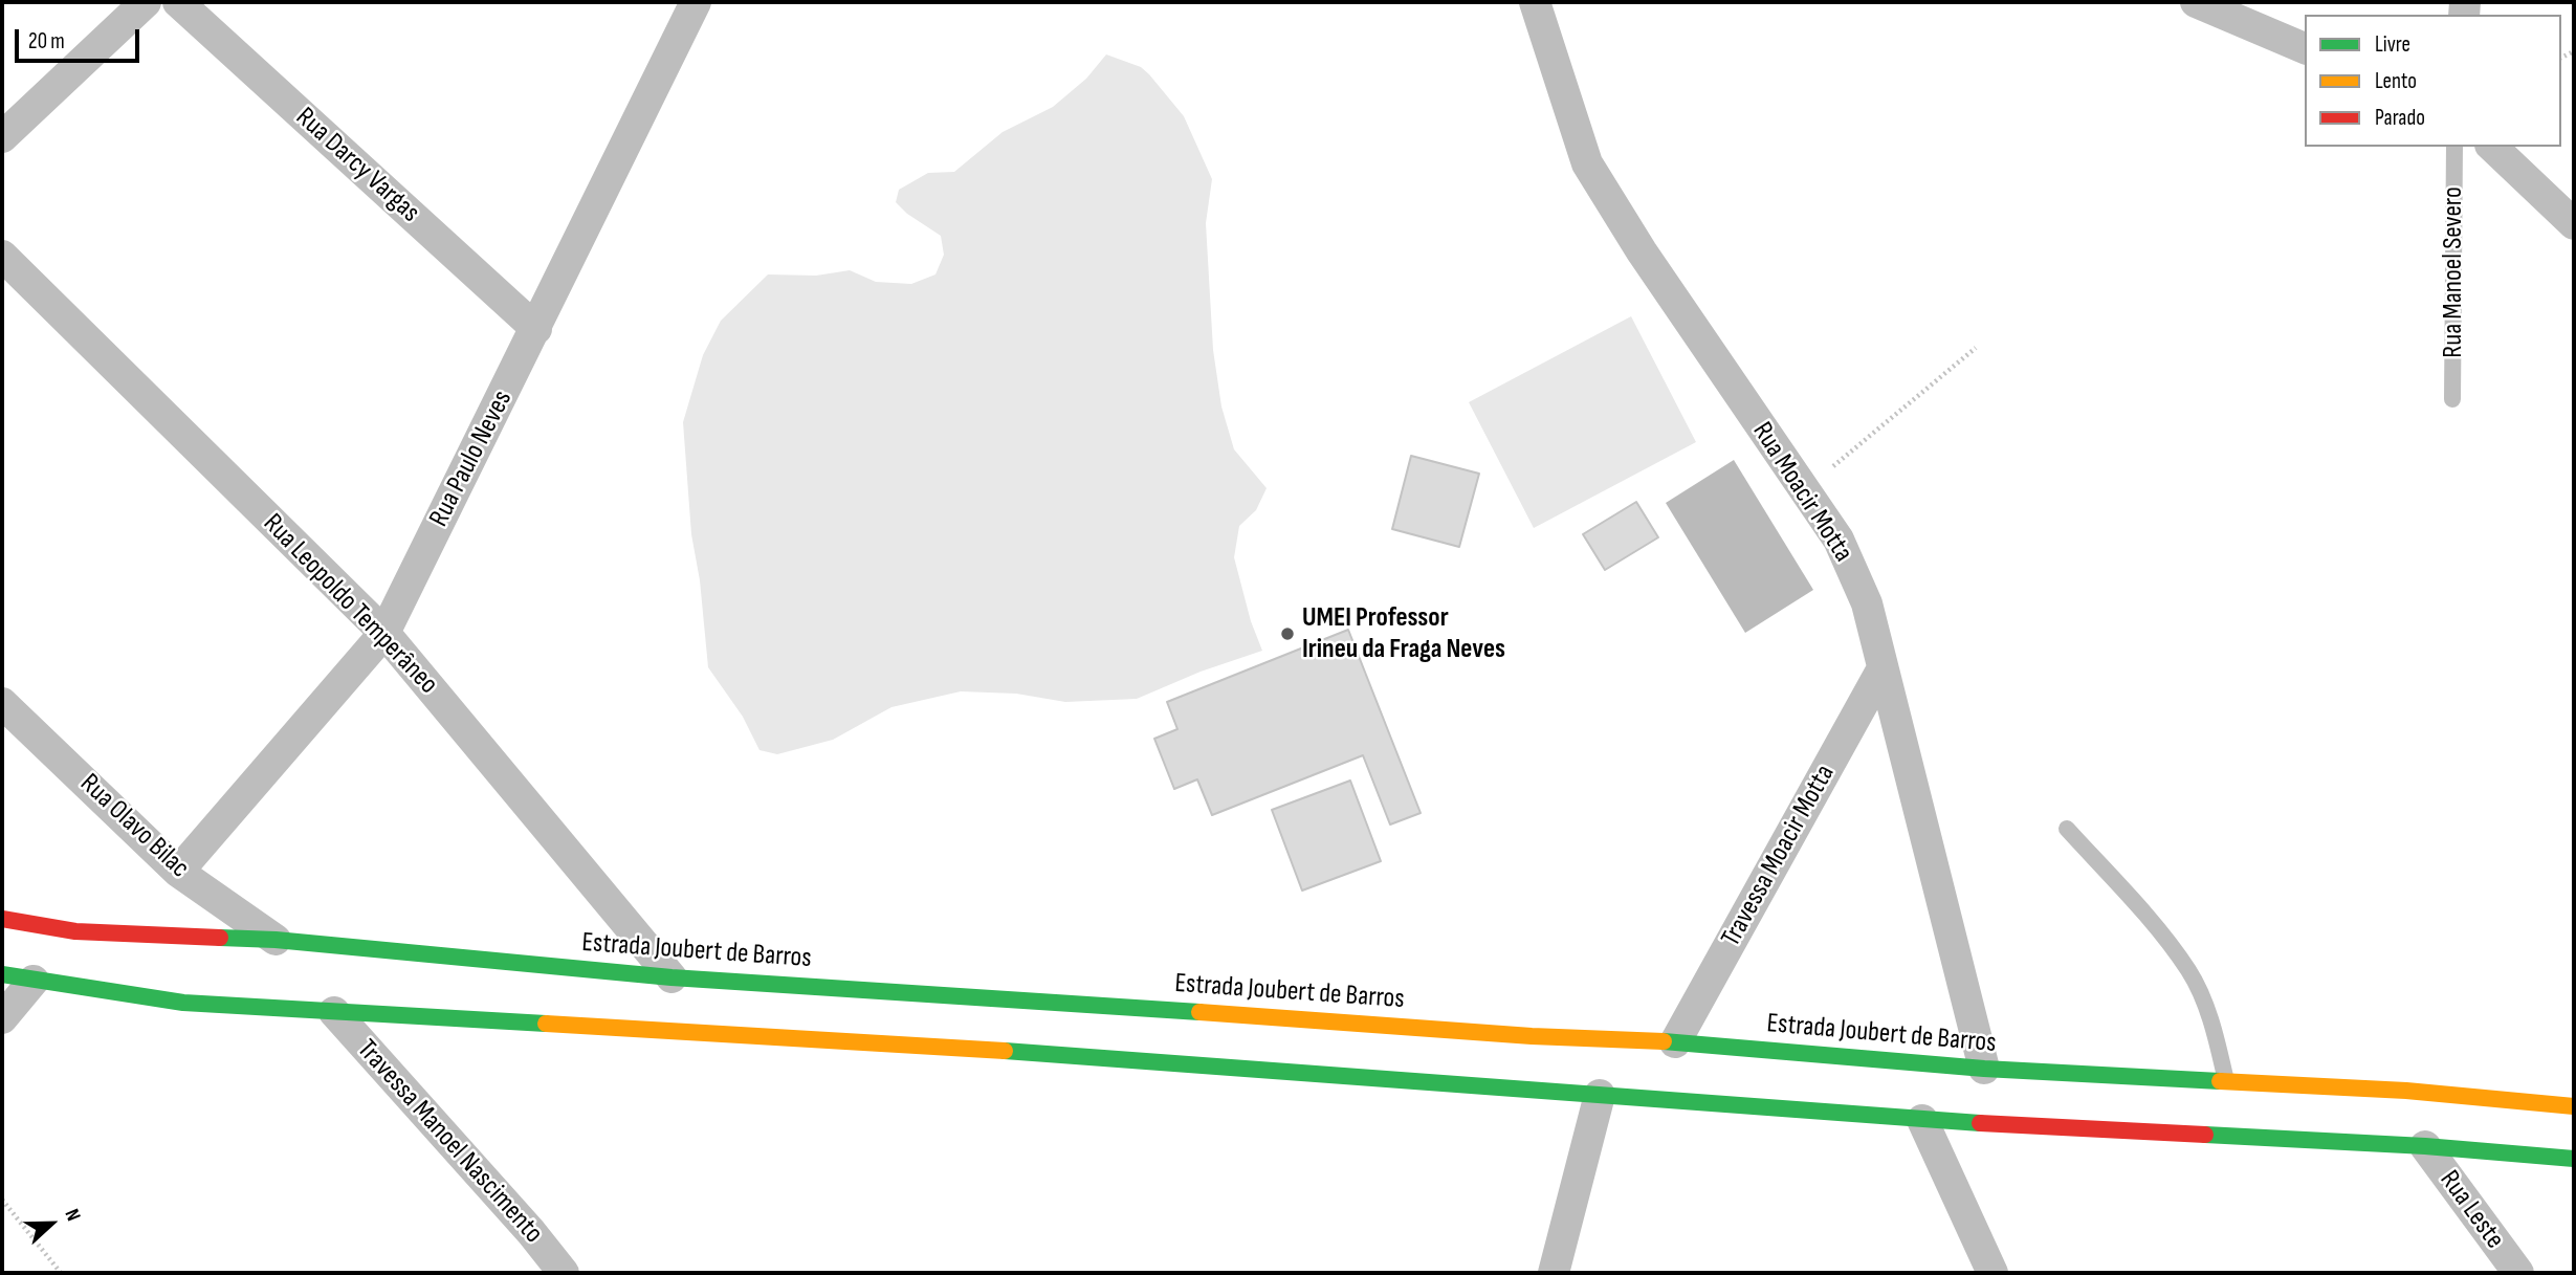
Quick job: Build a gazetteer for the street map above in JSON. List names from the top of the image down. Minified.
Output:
{"streets":{"main road":["Estrada Joubert de Barros"],"street":["Rua Darcy Vargas","Rua Paulo Neves","Rua Moacir Motta","Rua Leopoldo Temperâneo","Rua Olavo Bilac","Travessa Moacir Motta","Travessa Manoel Nascimento","Rua Leste"],"lane":["Rua Manoel Severo"]},"crossings":[["Rua Darcy Vargas","Rua Paulo Neves"],["Rua Paulo Neves","Rua Leopoldo Temperâneo"],["Rua Paulo Neves","Rua Olavo Bilac"],["Rua Moacir Motta","Travessa Moacir Motta"],["Rua Moacir Motta","Estrada Joubert de Barros"],["Rua Leopoldo Temperâneo","Estrada Joubert de Barros"],["Rua Olavo Bilac","Estrada Joubert de Barros"],["Travessa Moacir Motta","Estrada Joubert de Barros"]],"places":["UMEI Professor Irineu da Fraga Neves"],"legend":["Livre","Lento","Parado"],"scale_bar":"20 m","north":"right"}
